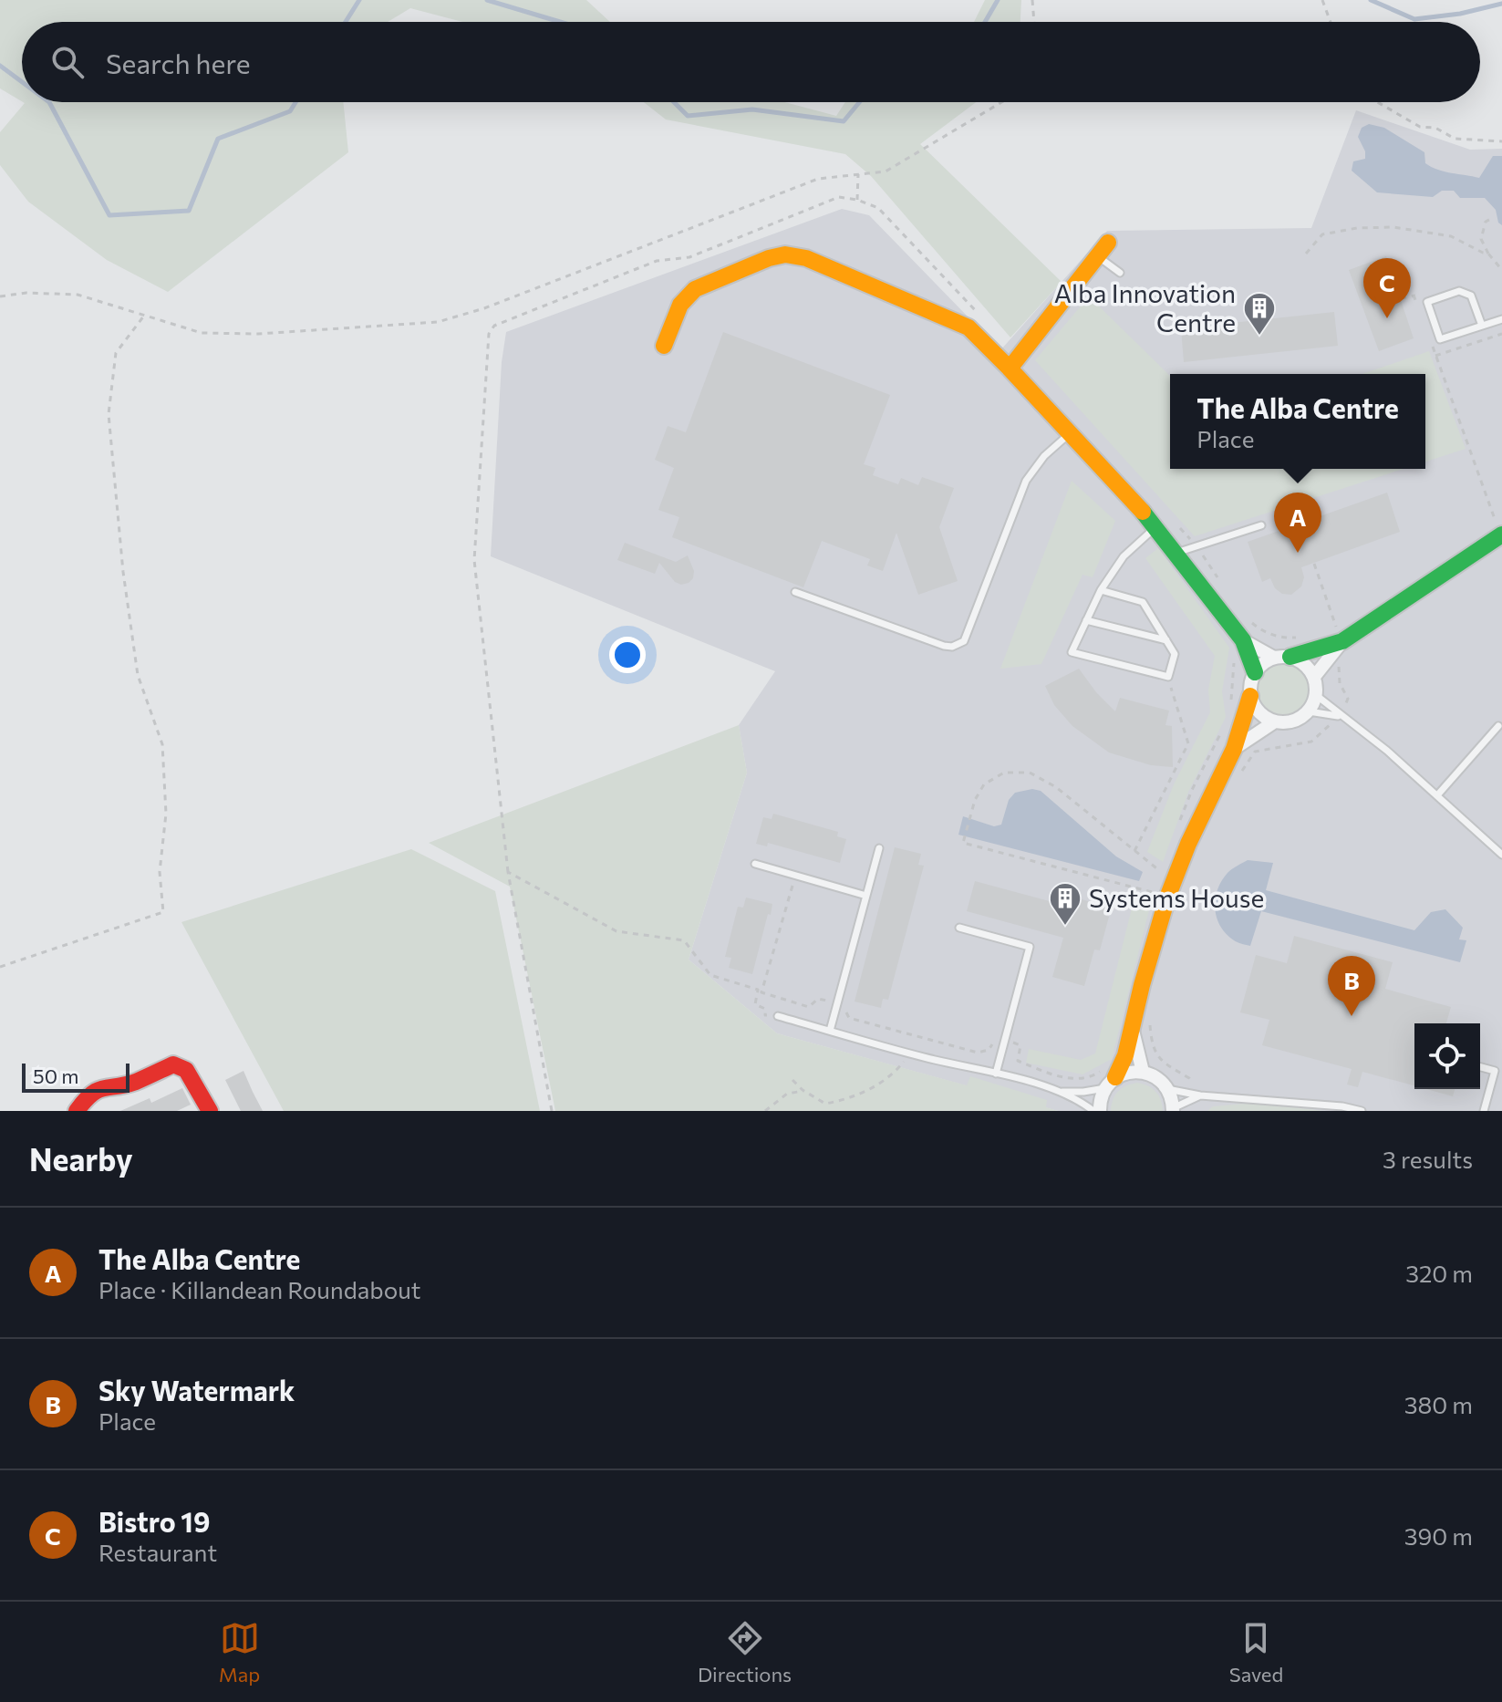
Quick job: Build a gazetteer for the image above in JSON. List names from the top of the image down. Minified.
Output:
{"places":{"building":["Alba Innovation Centre","Systems House"]},"scale_bar":"50 m","page":{"search":"Search here","pins":["C","A","B"],"popup":["The Alba Centre","Place"],"scale":"50 m","heading":["Nearby","3 results"],"list":[{"mark":"A","name":"The Alba Centre","note":"Place · Killandean Roundabout","value":"320 m"},{"mark":"B","name":"Sky Watermark","note":"Place","value":"380 m"},{"mark":"C","name":"Bistro 19","note":"Restaurant","value":"390 m"}],"nav":["Map","Directions","Saved"]}}
